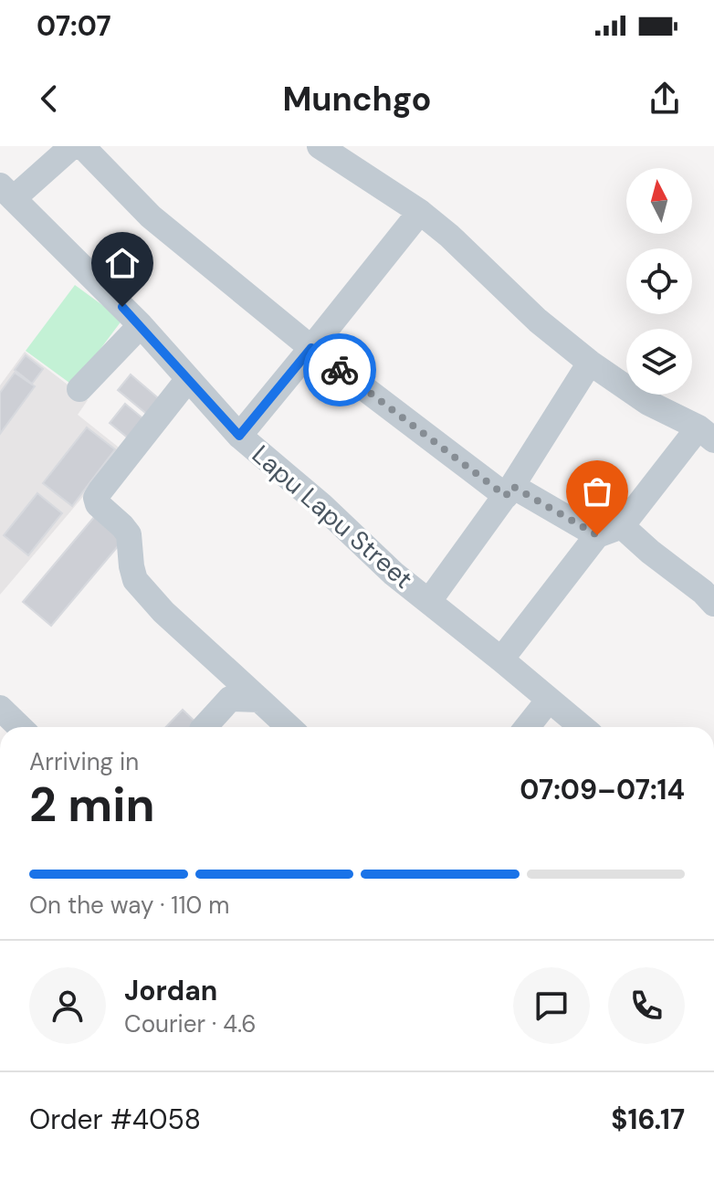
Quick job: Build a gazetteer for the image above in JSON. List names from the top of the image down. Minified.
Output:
{"streets":{"street":["Lapu Lapu Street"]},"north":"top","page":{"status":"07:07","header":"Munchgo","heading":["2 min","Arriving in","07:09–07:14"],"panel":["Jordan","Courier · 4.6","Order #4058","$16.17"],"bar":"On the way · 110 m"}}
